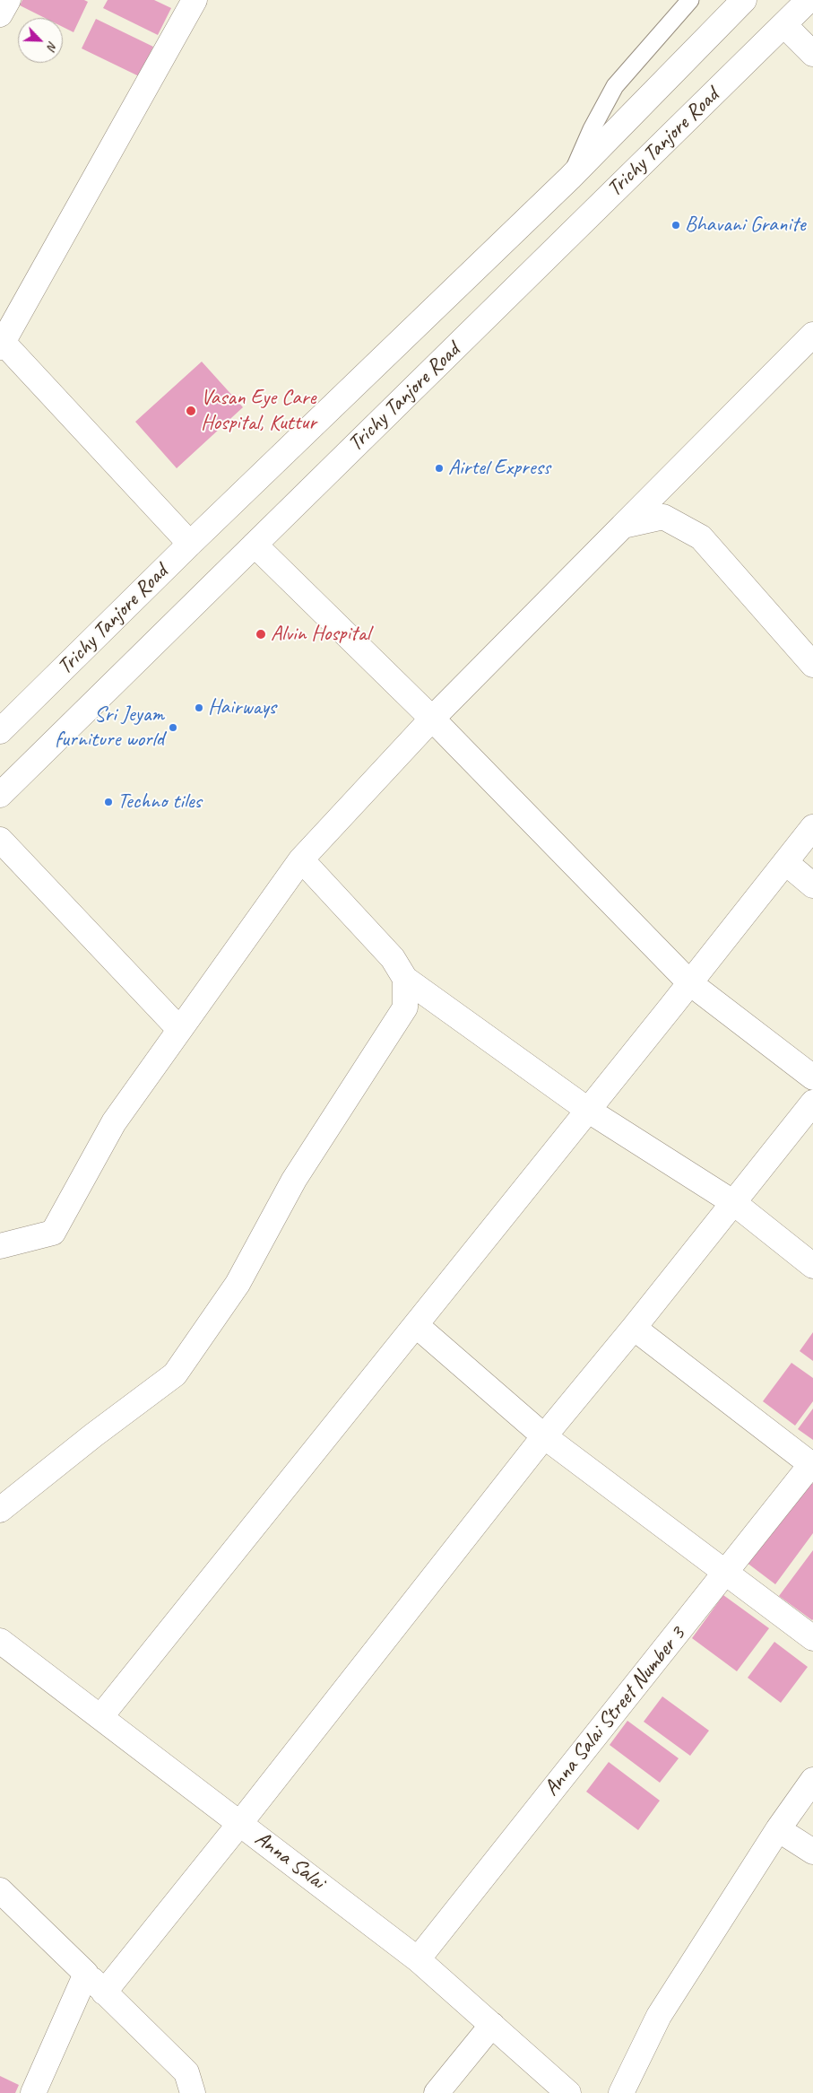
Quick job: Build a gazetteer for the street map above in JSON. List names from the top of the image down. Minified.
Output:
{"streets":{"main road":["Trichy Tanjore Road","Anna Salai Street Number 3","Anna Salai"]},"crossings":[["Anna Salai Street Number 3","Anna Salai"]],"places":["Bhavani Granite","Vasan Eye Care Hospital, Kuttur","Airtel Express","Alvin Hospital","Hairways","Sri Jeyam furniture world","Techno tiles"],"north":"bottom right"}
